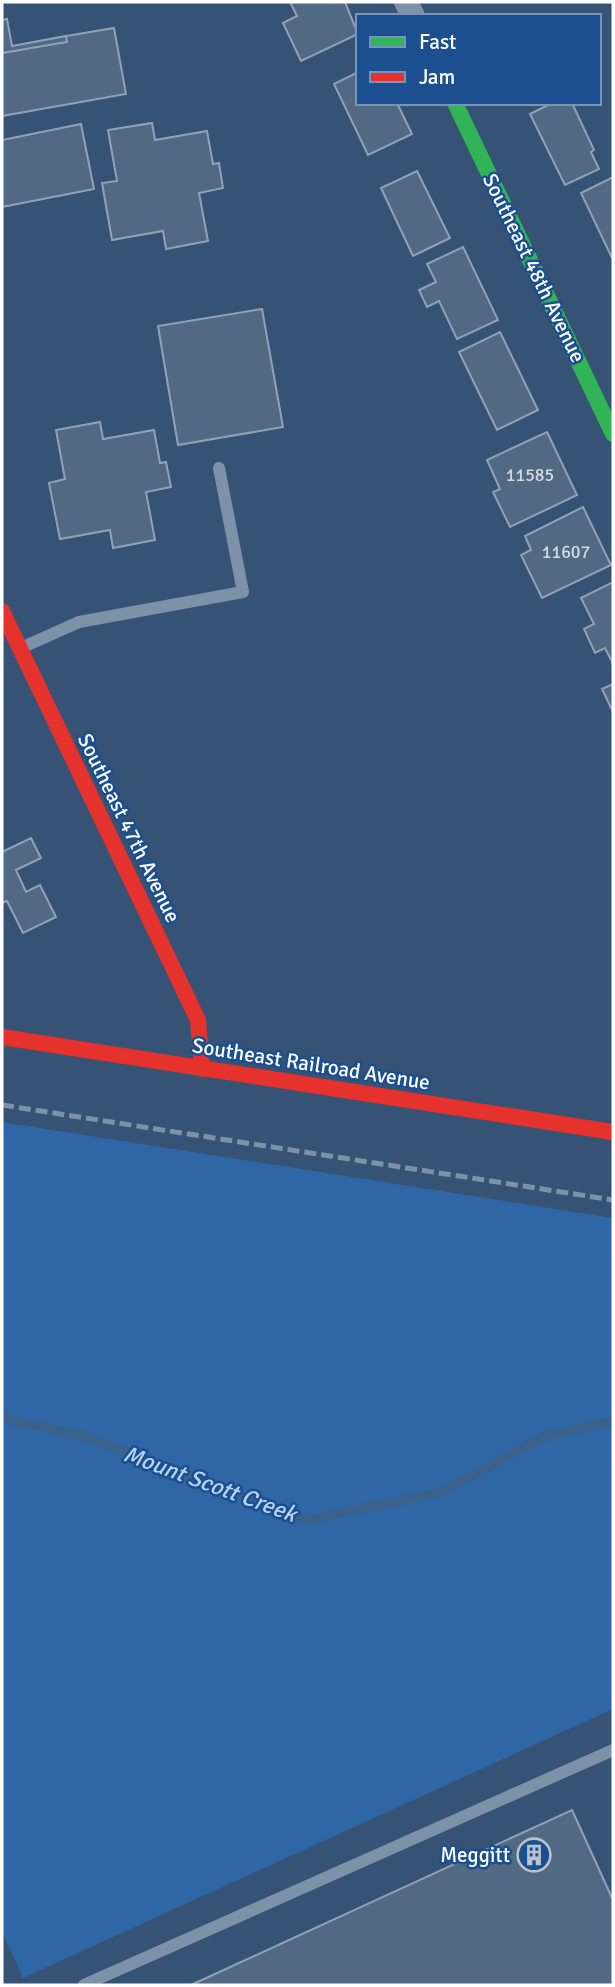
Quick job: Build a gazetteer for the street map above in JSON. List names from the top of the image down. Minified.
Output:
{"streets":{"street":["Southeast 48th Avenue","Southeast 47th Avenue","Southeast Railroad Avenue"]},"crossings":[["Southeast 47th Avenue","Southeast Railroad Avenue"]],"water":["Mount Scott Creek"],"places":{"building":["Meggitt"]},"house_numbers":["11585","11607"],"legend":["Fast","Jam"]}
